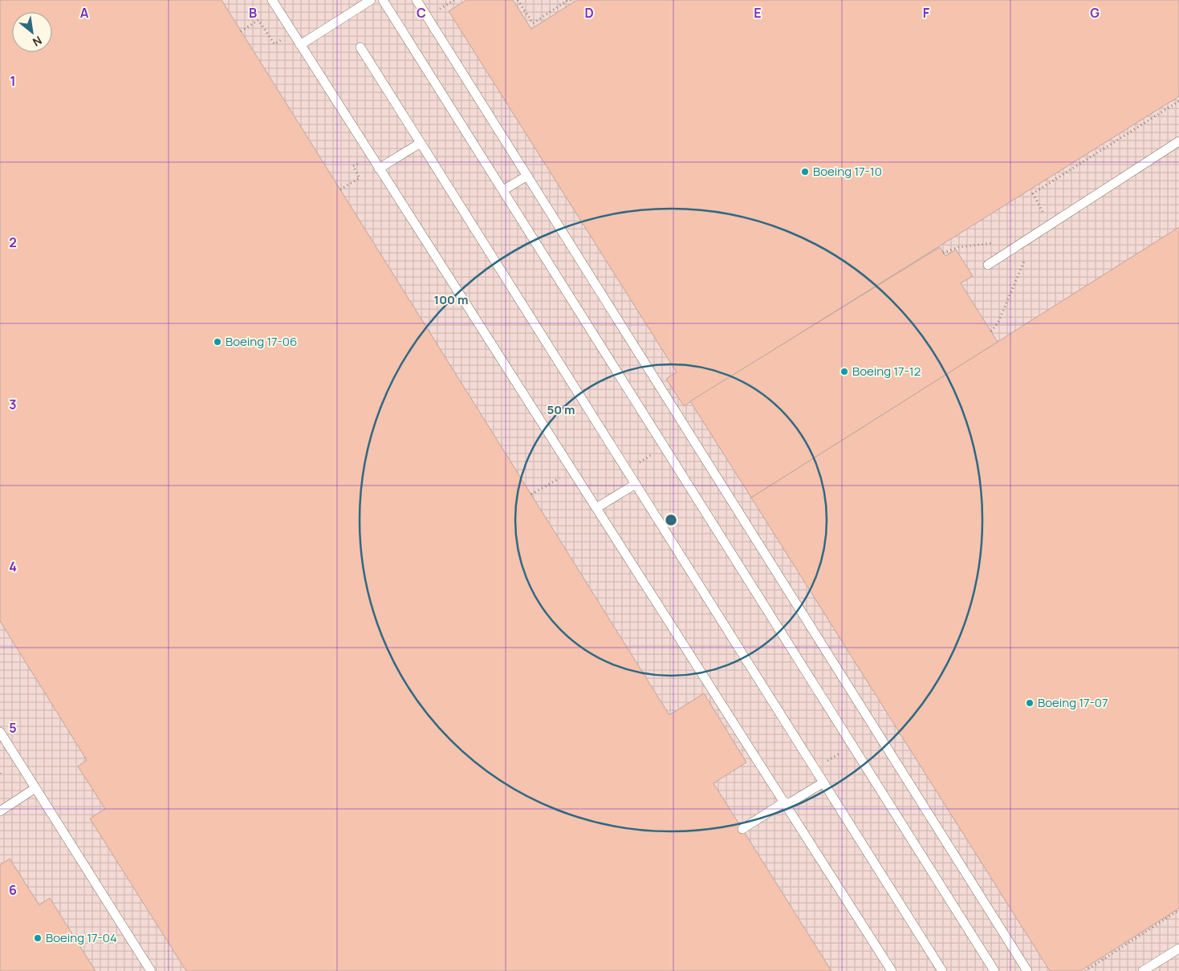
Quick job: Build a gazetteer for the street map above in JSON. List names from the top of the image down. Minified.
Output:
{"places":["Boeing 17-10","Boeing 17-06","Boeing 17-12","Boeing 17-07","Boeing 17-04"],"north":"bottom right","grid":{"columns":["A","B","C","D","E","F","G"],"rows":["1","2","3","4","5","6"]},"rings":["100 m","50 m"]}
